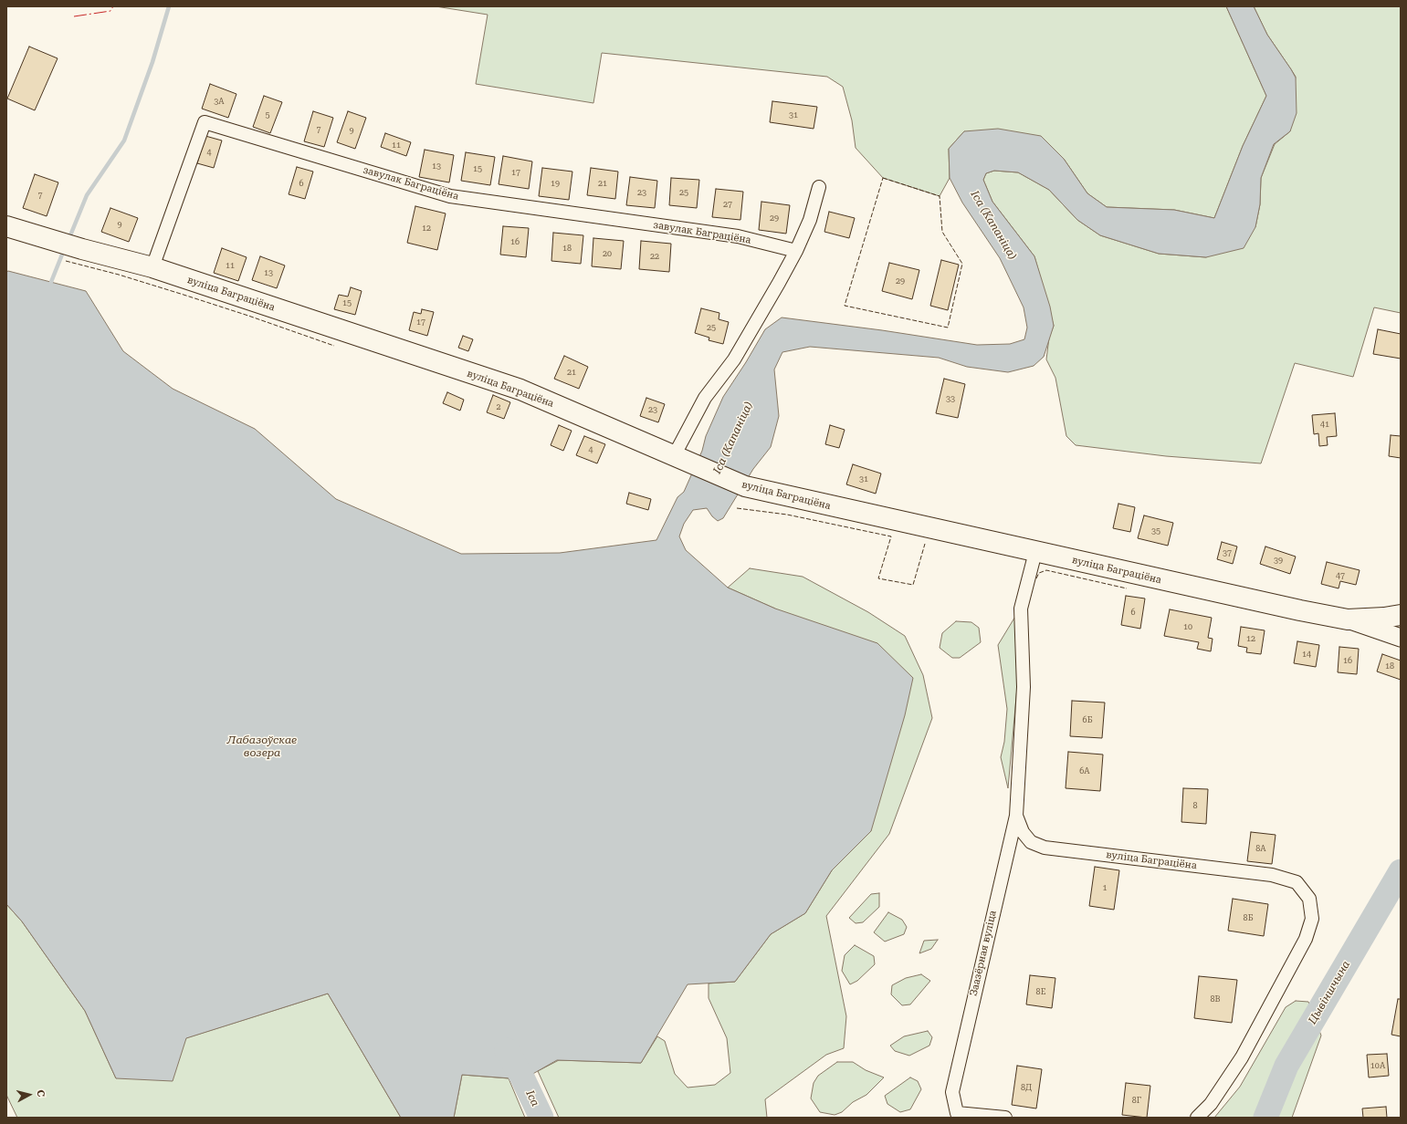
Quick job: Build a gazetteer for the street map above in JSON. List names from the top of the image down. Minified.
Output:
{"streets":{"highway":["вуліца Баграціёна"],"street":["завулак Баграціёна","Заазёрная вуліца"]},"crossings":[["завулак Баграціёна","вуліца Баграціёна"],["вуліца Баграціёна","Заазёрная вуліца"]],"water":["Іса (Капаніца)","Лабазоўскае возера","Цывіншчына","Іса"],"house_numbers":["3А","5","31","7","9","11","4","13","15","17","6","19","21","23","25","7","27","29","9","12","16","18","20","22","11","13","29","15","17","25","21","33","2","23","41","4","31","35","37","39","47","6","10","12","14","16","18","6Б","6А","8","8А","1","8Б","8Е","8В","10А","8Д","8Г"],"north":"right"}
